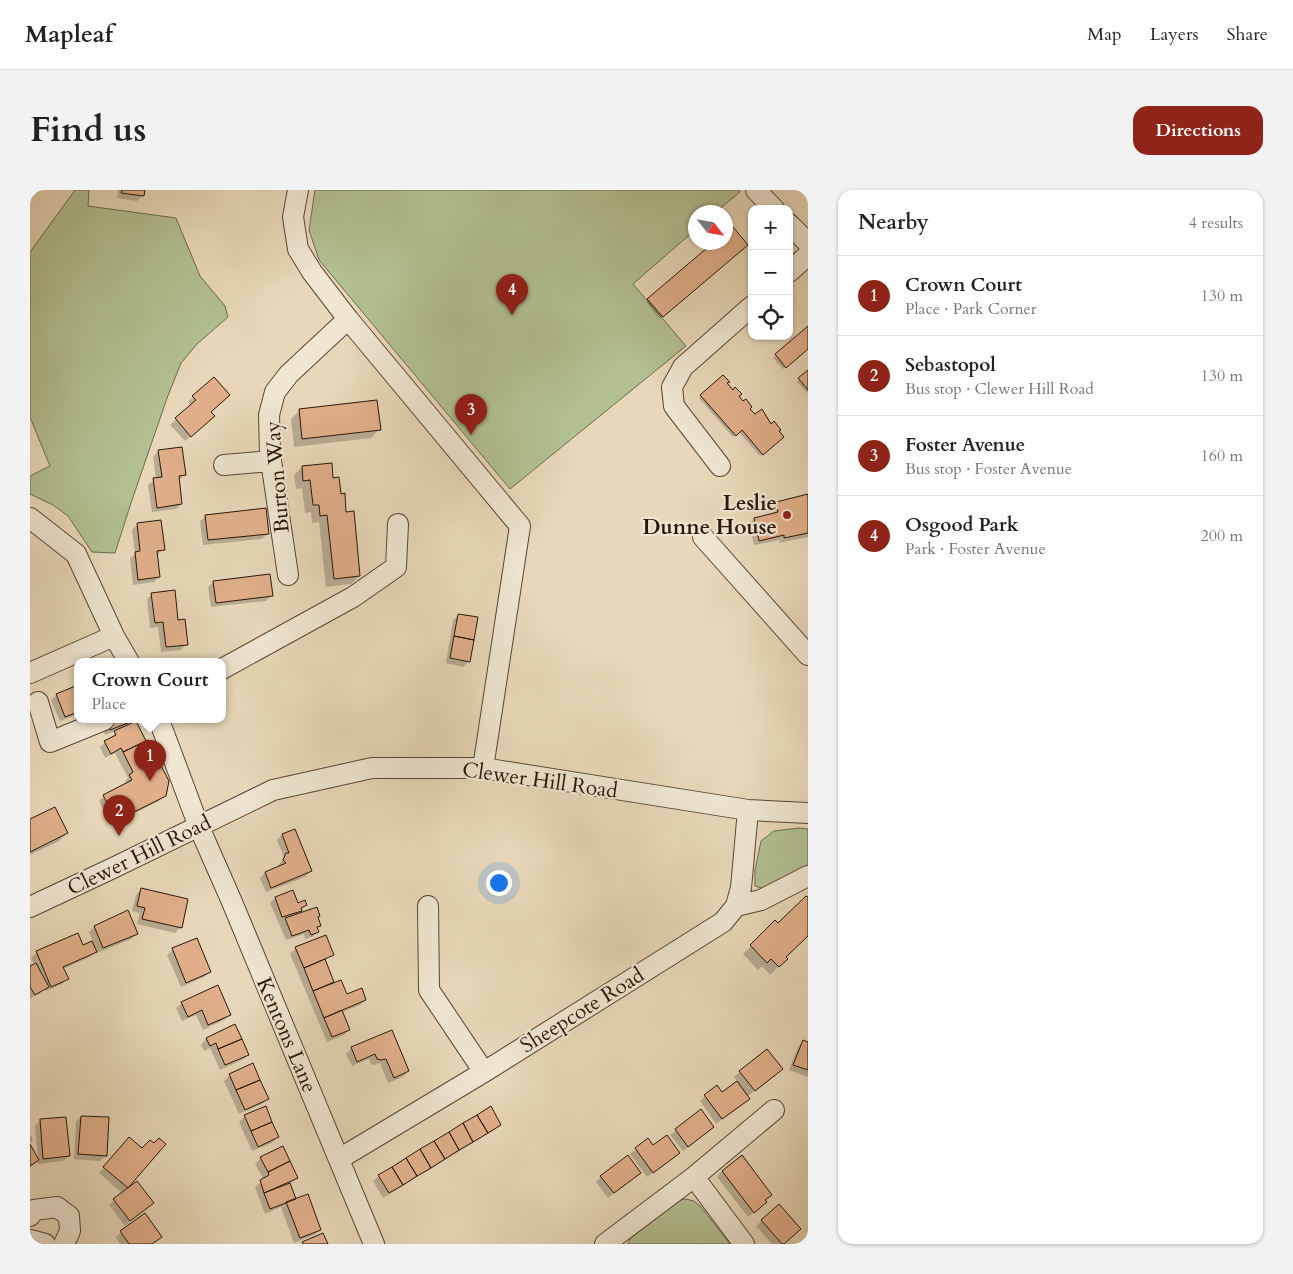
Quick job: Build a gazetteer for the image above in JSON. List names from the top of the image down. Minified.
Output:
{"streets":{"street":["Burton Way","Clewer Hill Road","Sheepcote Road","Kentons Lane"]},"crossings":[["Clewer Hill Road","Sheepcote Road"],["Clewer Hill Road","Kentons Lane"],["Sheepcote Road","Kentons Lane"]],"places":["Leslie Dunne House"],"north":"bottom right","page":{"header":"Mapleaf","nav":["Map","Layers","Share"],"title":"Find us","buttons":"Directions","heading":["Nearby","4 results"],"map_buttons":["+","−"],"list":[{"mark":"1","name":"Crown Court","note":"Place · Park Corner","value":"130 m"},{"mark":"2","name":"Sebastopol","note":"Bus stop · Clewer Hill Road","value":"130 m"},{"mark":"3","name":"Foster Avenue","note":"Bus stop · Foster Avenue","value":"160 m"},{"mark":"4","name":"Osgood Park","note":"Park · Foster Avenue","value":"200 m"}],"pins":["4","3","1","2"],"popup":["Crown Court","Place"]}}
